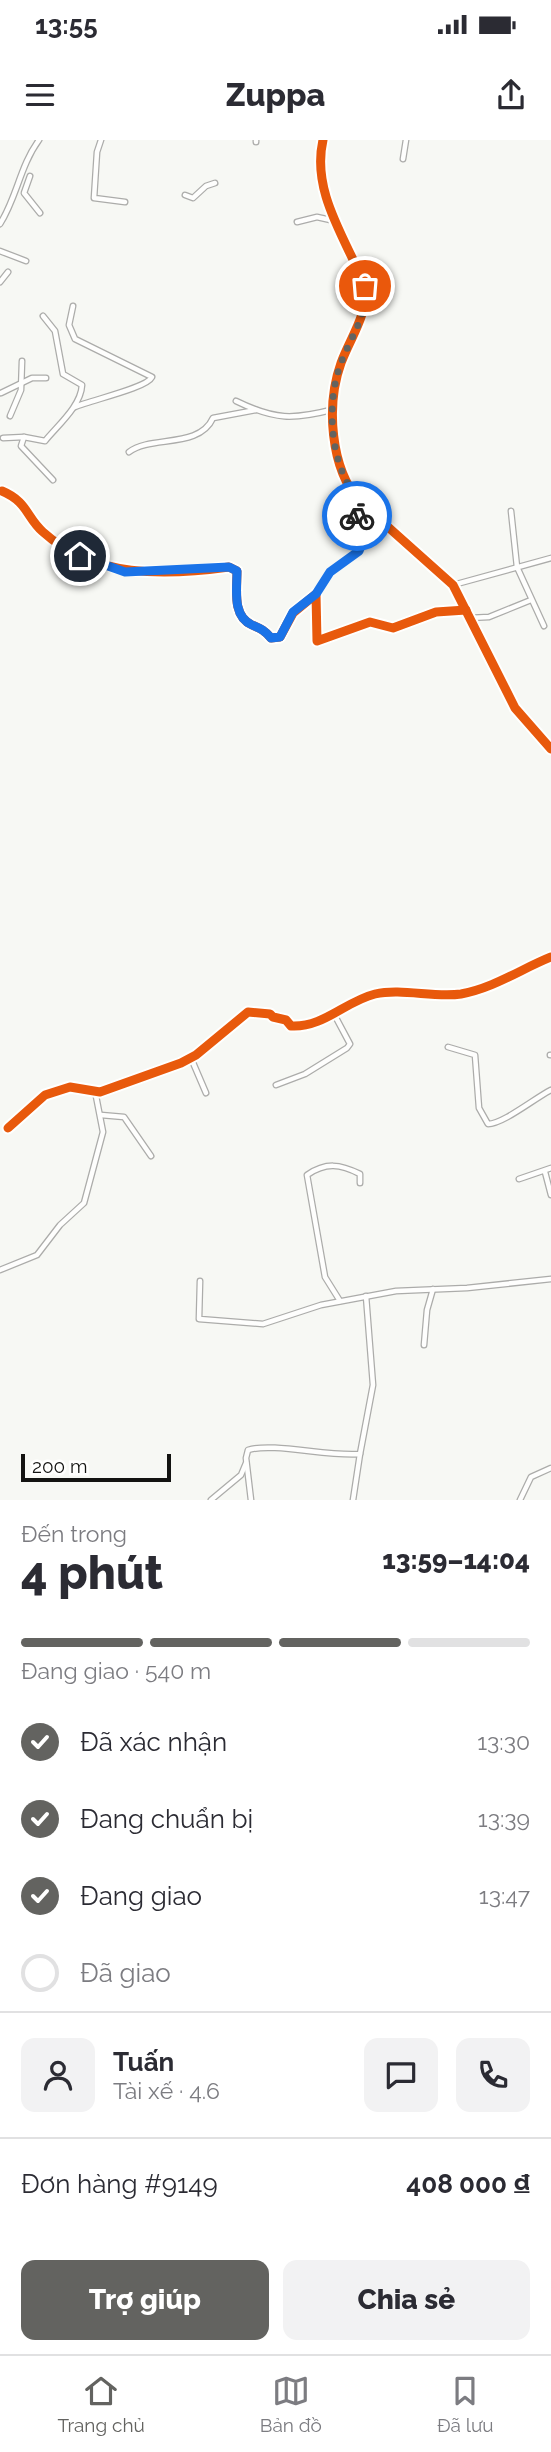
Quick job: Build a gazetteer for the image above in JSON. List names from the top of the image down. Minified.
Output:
{"scale_bar":"200 m","page":{"status":"13:55","header":"Zuppa","scale":"200 m","heading":["4 phút","Đến trong","13:59–14:04"],"panel":["Tuấn","Tài xế · 4.6","Đơn hàng #9149","408 000 ₫"],"bar":"Đang giao · 540 m","list":[["Đã xác nhận","13:30"],["Đang chuẩn bị","13:39"],["Đang giao","13:47"],"Đã giao"],"buttons":["Trợ giúp","Chia sẻ"],"tabs":["Trang chủ","Bản đồ","Đã lưu"]}}
